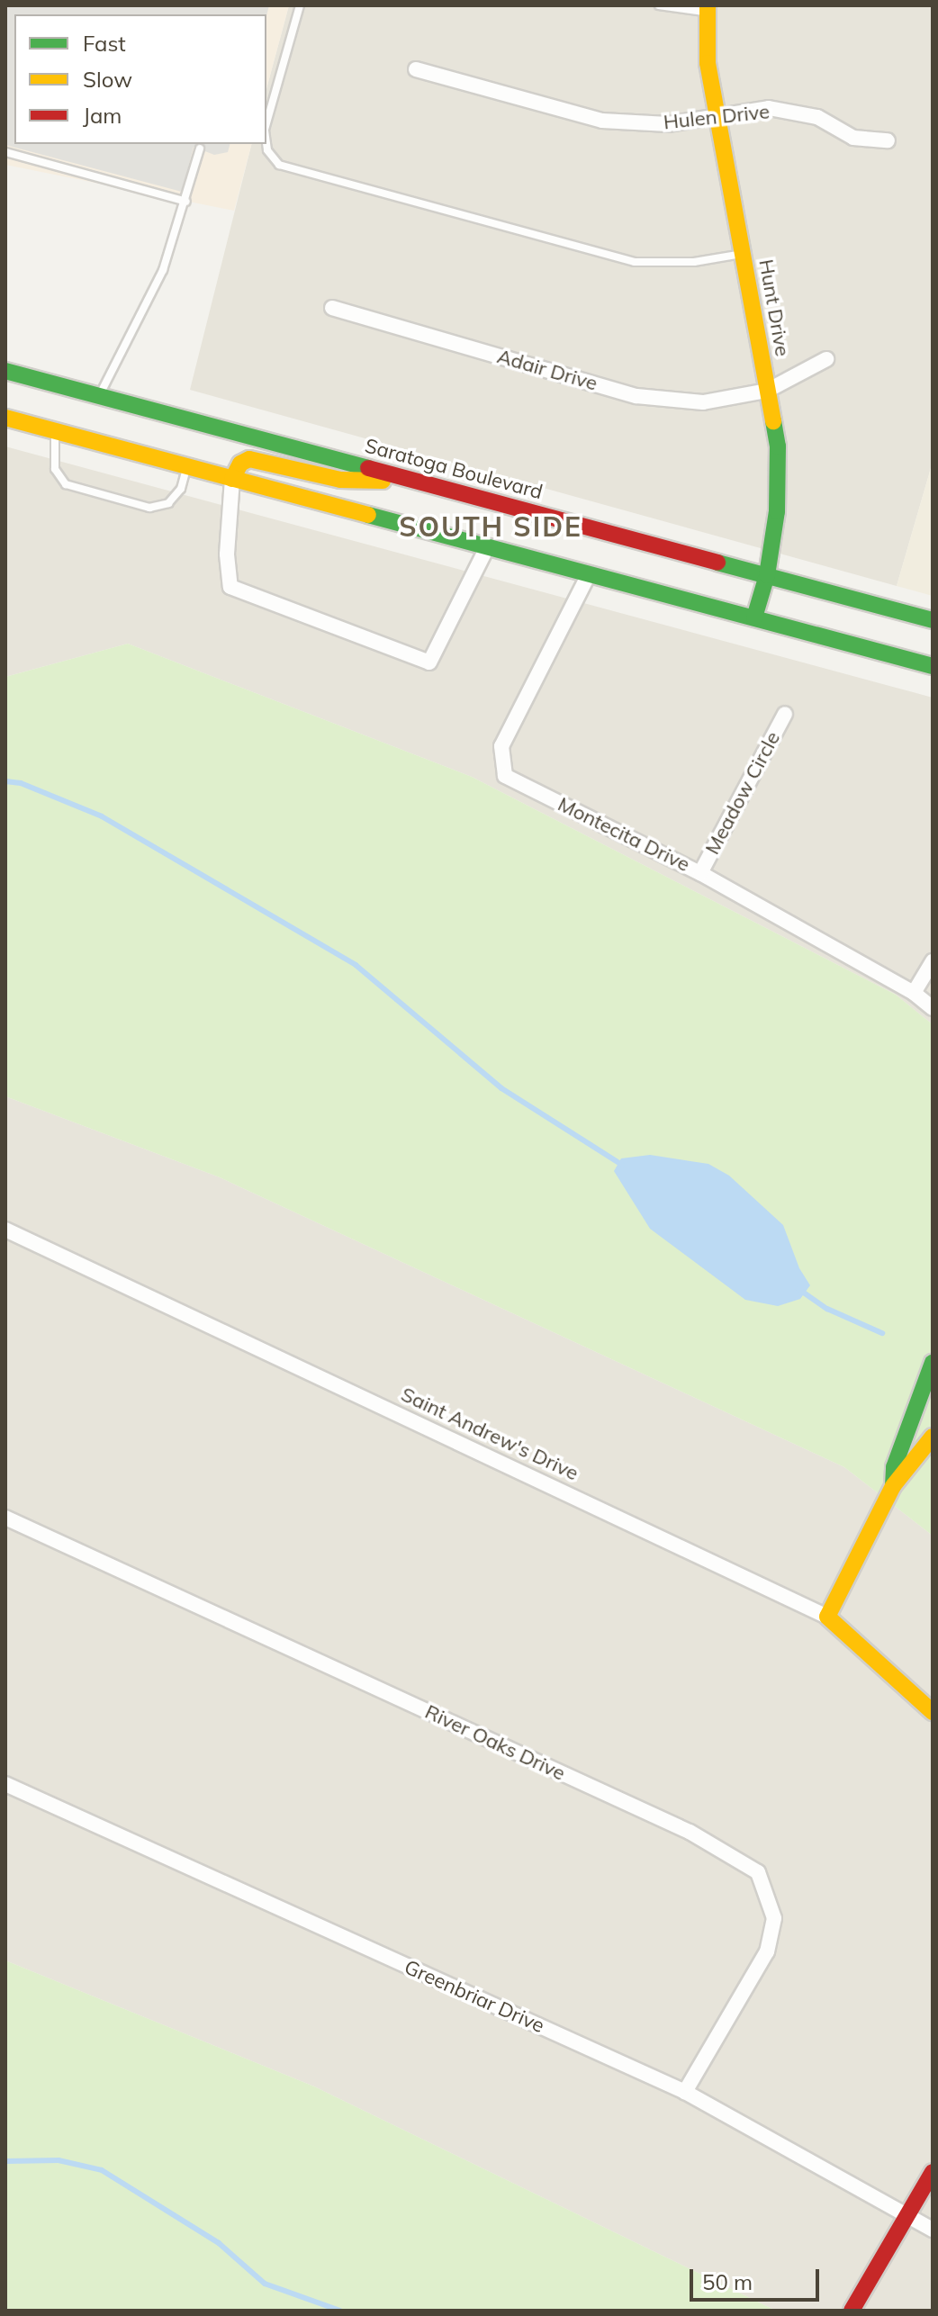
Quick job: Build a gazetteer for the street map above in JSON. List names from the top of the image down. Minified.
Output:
{"streets":{"main road":["Hunt Drive","Saratoga Boulevard","Saint Andrew's Drive"],"street":["Hulen Drive","Adair Drive","Meadow Circle","Montecita Drive","River Oaks Drive","Greenbriar Drive"]},"crossings":[["Hulen Drive","Hunt Drive"],["Hunt Drive","Adair Drive"],["Hunt Drive","Saratoga Boulevard"],["Meadow Circle","Montecita Drive"],["River Oaks Drive","Greenbriar Drive"]],"districts":["SOUTH SIDE"],"legend":["Fast","Slow","Jam"],"scale_bar":"50 m"}
